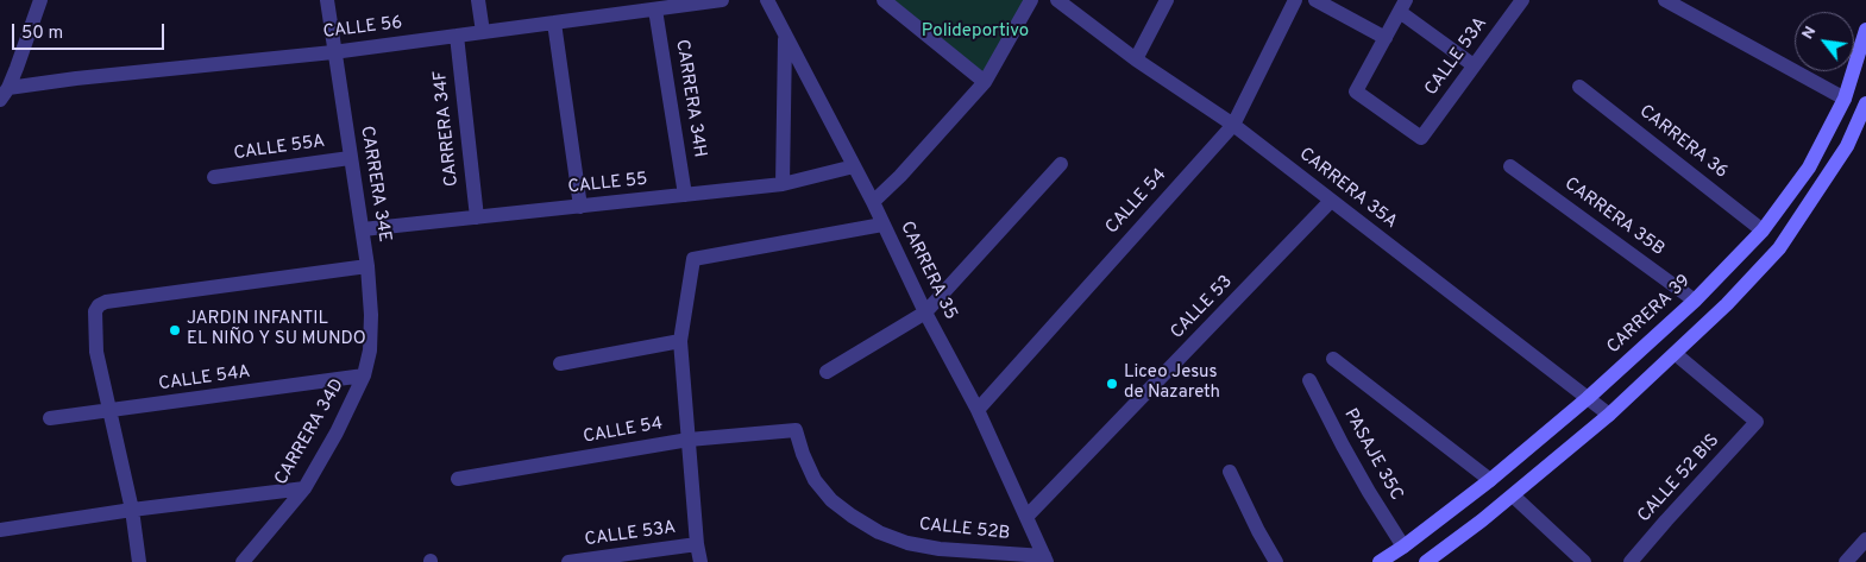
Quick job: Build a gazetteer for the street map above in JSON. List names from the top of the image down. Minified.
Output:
{"streets":{"main road":["CARRERA 39"],"street":["CALLE 56","CALLE 53A","CARRERA 34H","CARRERA 34F","CARRERA 36","CALLE 55A","CARRERA 34E","CALLE 55","CARRERA 35A","CALLE 54","CARRERA 35B","CARRERA 35","CALLE 53","CALLE 54A","CARRERA 34D","PASAJE 35C","CALLE 52 BIS","CALLE 52B"]},"crossings":[["CALLE 56","CARRERA 34H"],["CALLE 56","CARRERA 34F"],["CALLE 56","CARRERA 34E"],["CARRERA 34H","CALLE 55"],["CARRERA 34F","CALLE 55"],["CARRERA 36","CARRERA 39"],["CALLE 55A","CARRERA 34E"],["CARRERA 34E","CALLE 55"],["CARRERA 34E","CALLE 54A"],["CARRERA 34E","CARRERA 34D"],["CALLE 55","CARRERA 35"],["CARRERA 35A","CALLE 54"],["CARRERA 35A","CALLE 53"],["CARRERA 35A","CARRERA 39"],["CALLE 54","CARRERA 35"],["CALLE 54","CALLE 52B"],["CARRERA 35B","CARRERA 39"],["CARRERA 35","CALLE 53"],["CARRERA 35","CALLE 52B"],["CARRERA 39","PASAJE 35C"],["CALLE 54A","CARRERA 34D"]],"parks":["Polideportivo"],"places":["JARDIN INFANTIL EL NIÑO Y SU MUNDO","Liceo Jesus de Nazareth"],"scale_bar":"50 m","north":"top left"}
